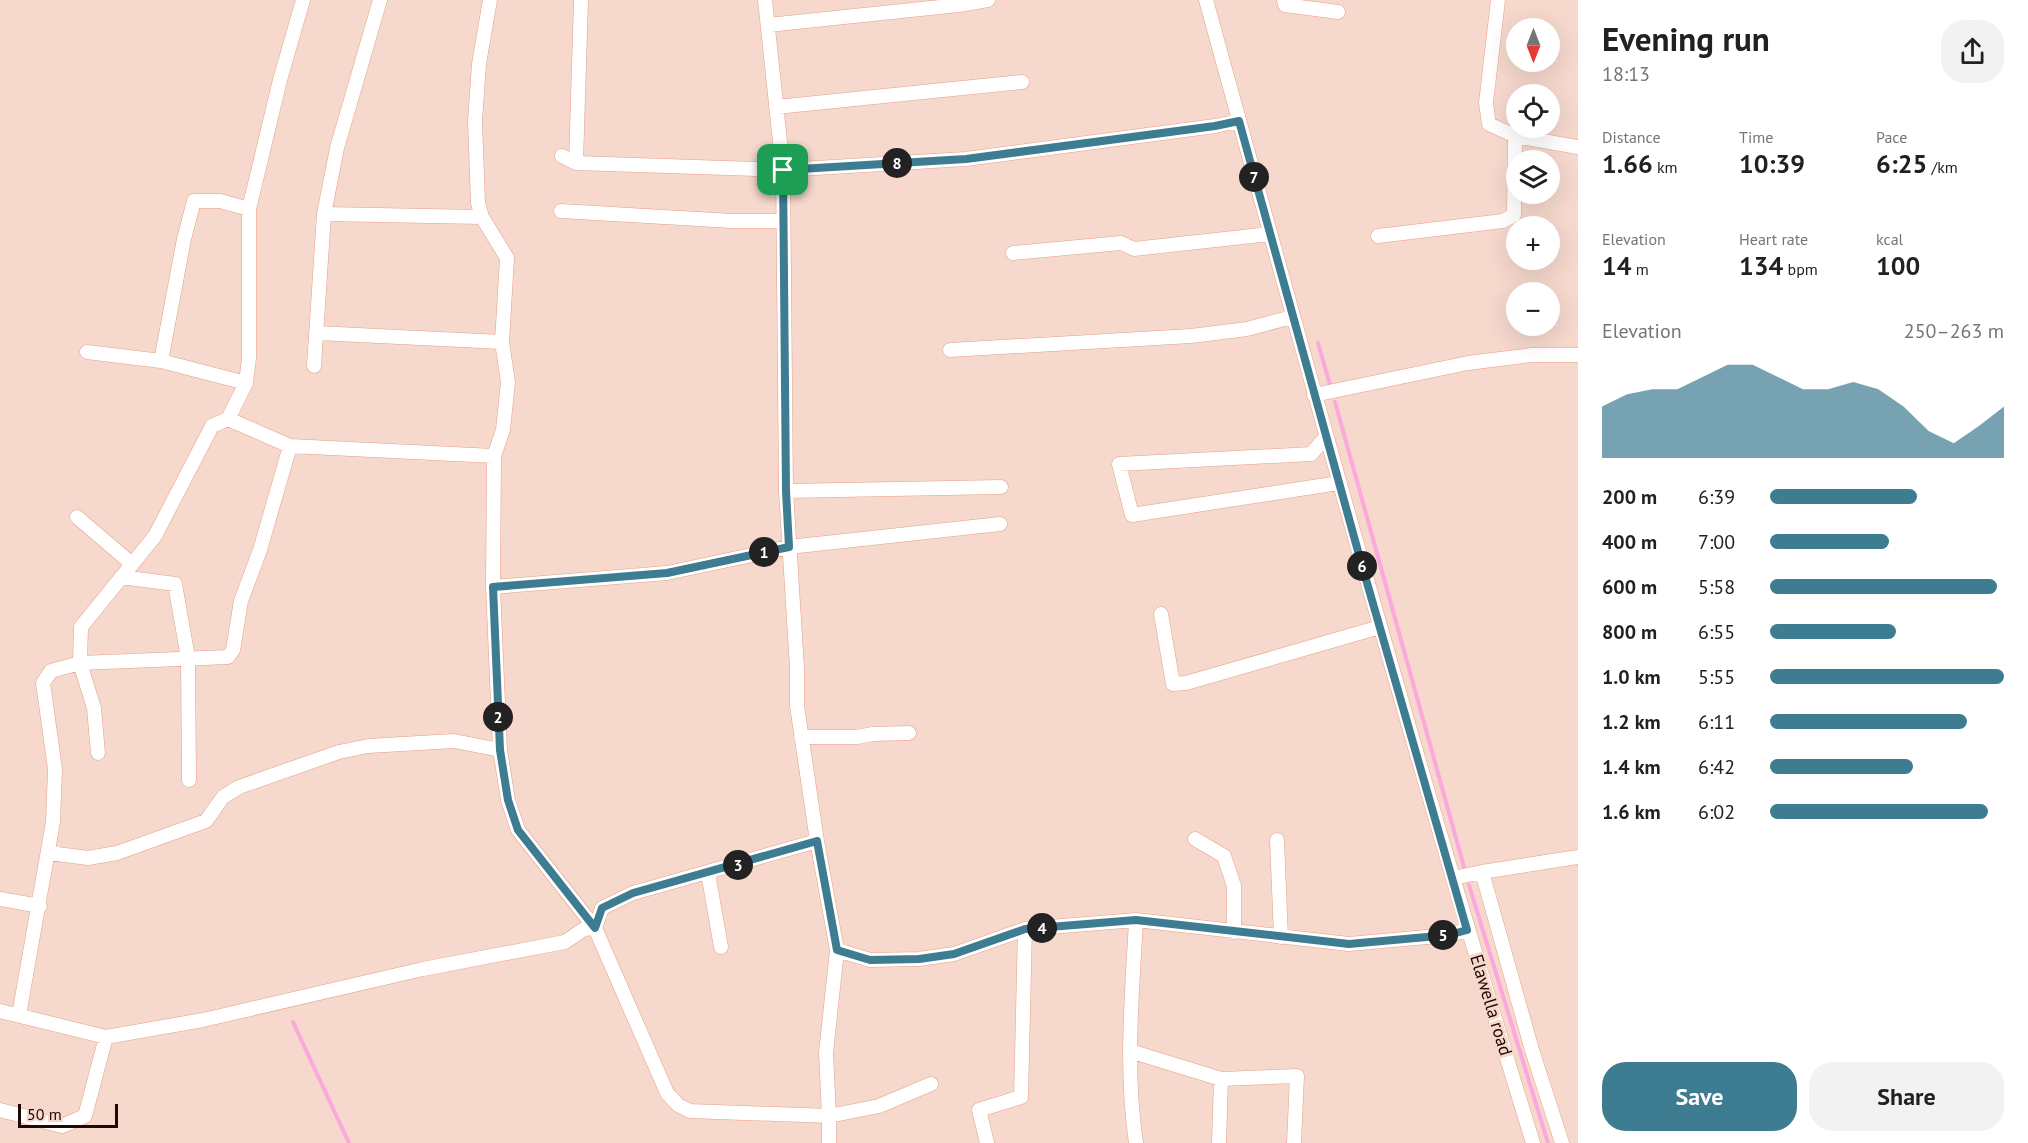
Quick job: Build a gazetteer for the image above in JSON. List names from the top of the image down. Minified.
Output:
{"streets":{"street":["Elawella road"]},"scale_bar":"50 m","north":"bottom","page":{"heading":["Evening run","18:13"],"map_buttons":["+","−"],"stats":[["Distance","1.66 km"],["Time","10:39"],["Pace","6:25 /km"],["Elevation","14 m"],["Heart rate","134 bpm"],["kcal","100"]],"pins":["8","7","1","6","2","3","4","5"],"chart":["Elevation","250–263 m"],"list":[{"name":"200 m","note":"6:39"},{"name":"400 m","note":"7:00"},{"name":"600 m","note":"5:58"},{"name":"800 m","note":"6:55"},{"name":"1.0 km","note":"5:55"},{"name":"1.2 km","note":"6:11"},{"name":"1.4 km","note":"6:42"},{"name":"1.6 km","note":"6:02"}],"buttons":["Save","Share"],"scale":"50 m"}}
